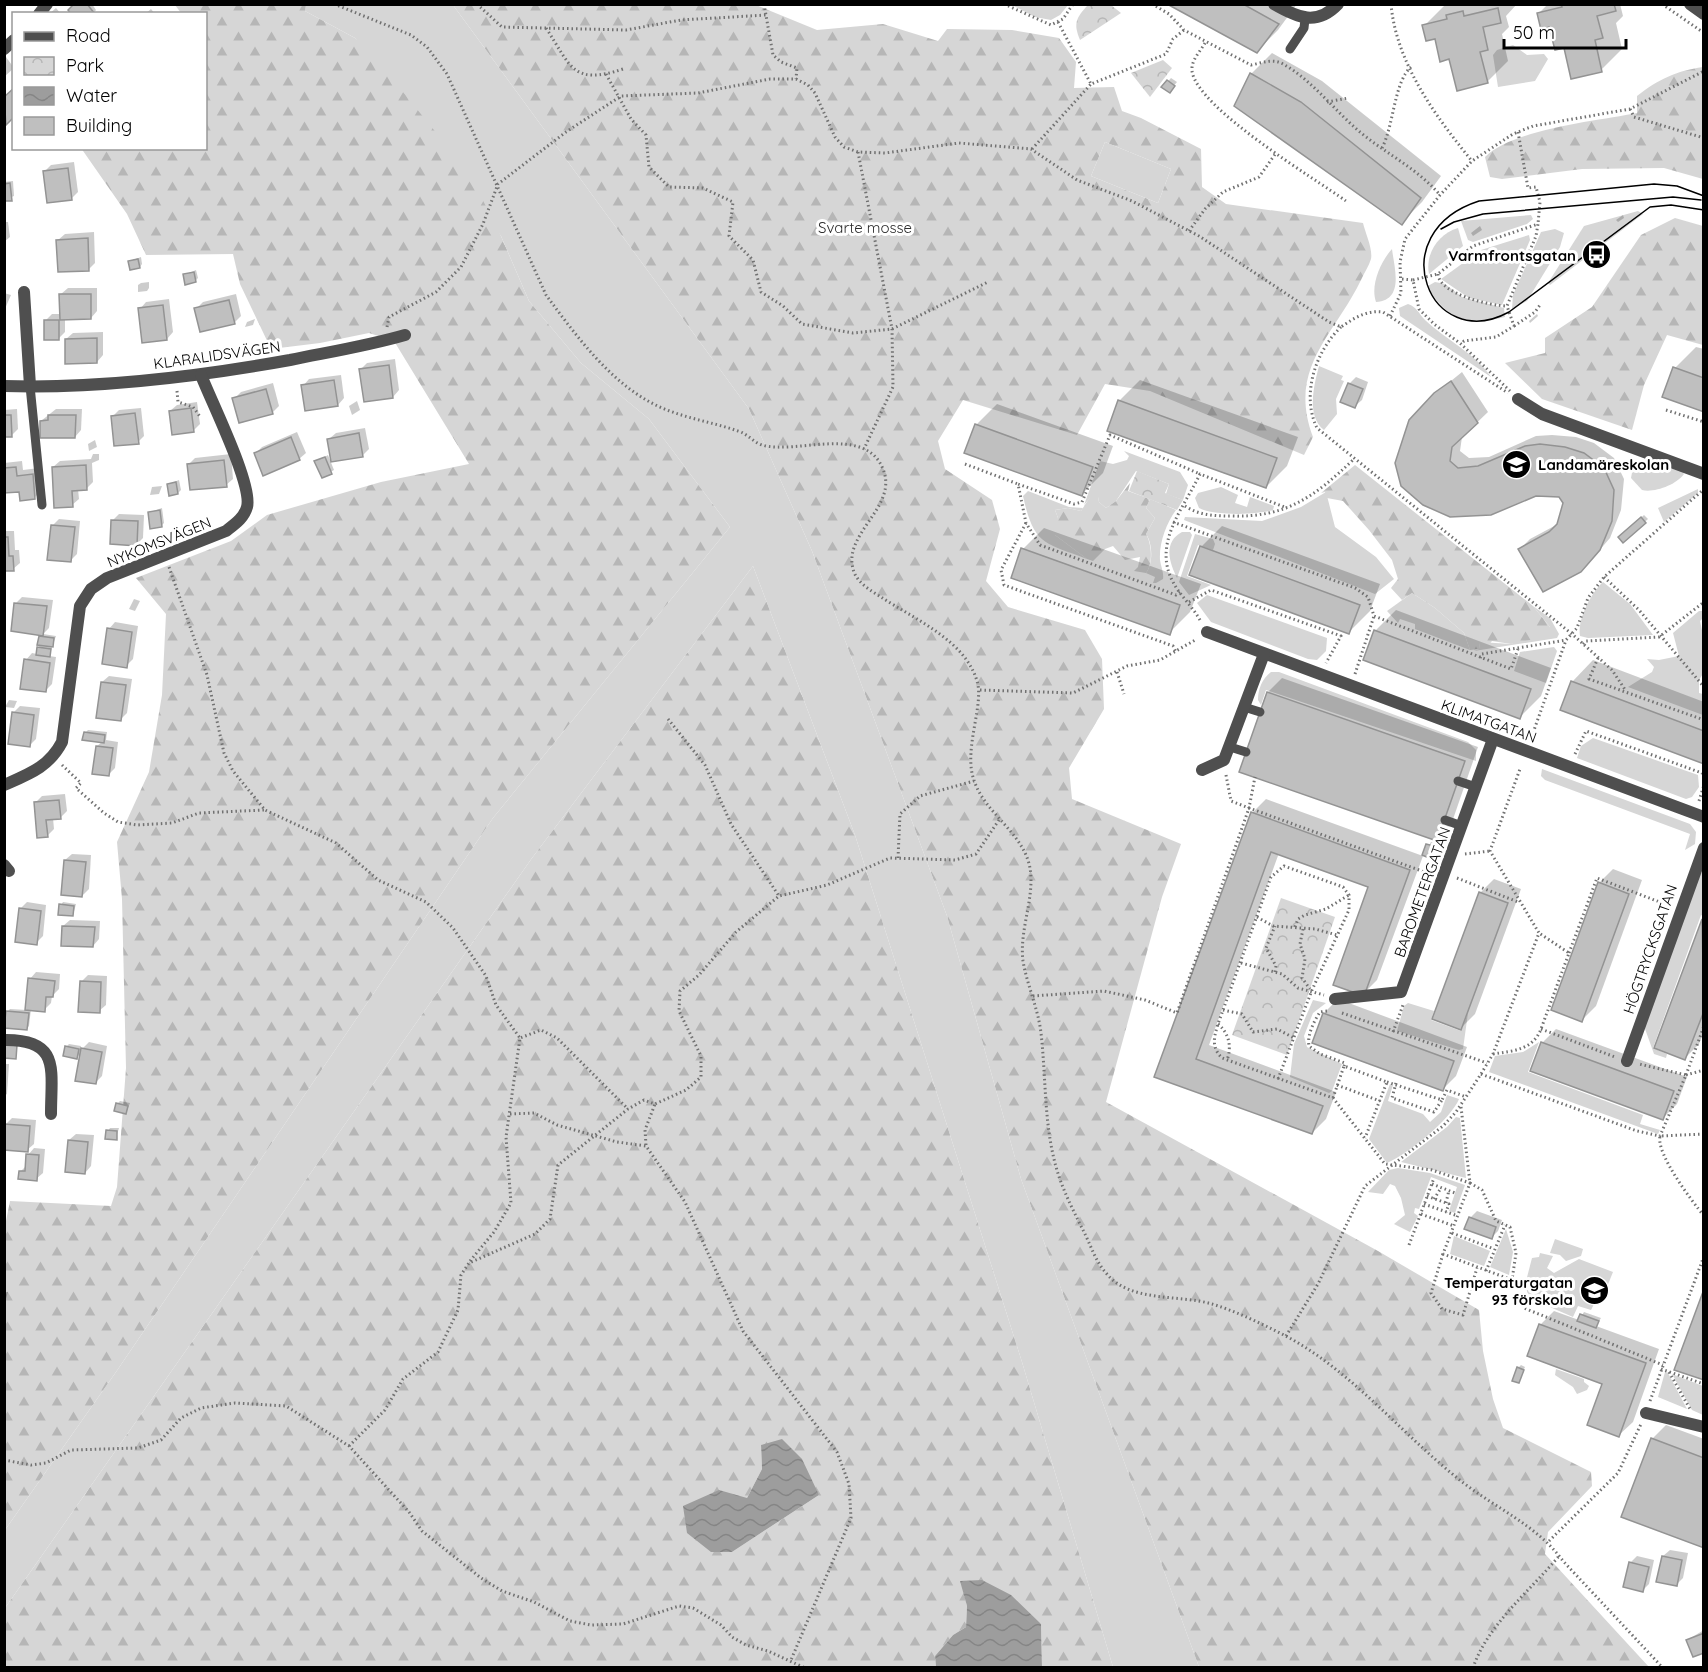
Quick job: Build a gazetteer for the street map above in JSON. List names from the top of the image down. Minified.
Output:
{"streets":{"street":["KLARALIDSVÄGEN","NYKOMSVÄGEN","KLIMATGATAN","BAROMETERGATAN","HÖGTRYCKSGATAN"]},"crossings":[["KLARALIDSVÄGEN","NYKOMSVÄGEN"],["KLIMATGATAN","BAROMETERGATAN"]],"parks":["Svarte mosse"],"places":{"bus stop":["Varmfrontsgatan"],"school or university":["Landamäreskolan","Temperaturgatan 93 förskola"]},"legend":["Road","Park","Water","Building"],"scale_bar":"50 m"}
